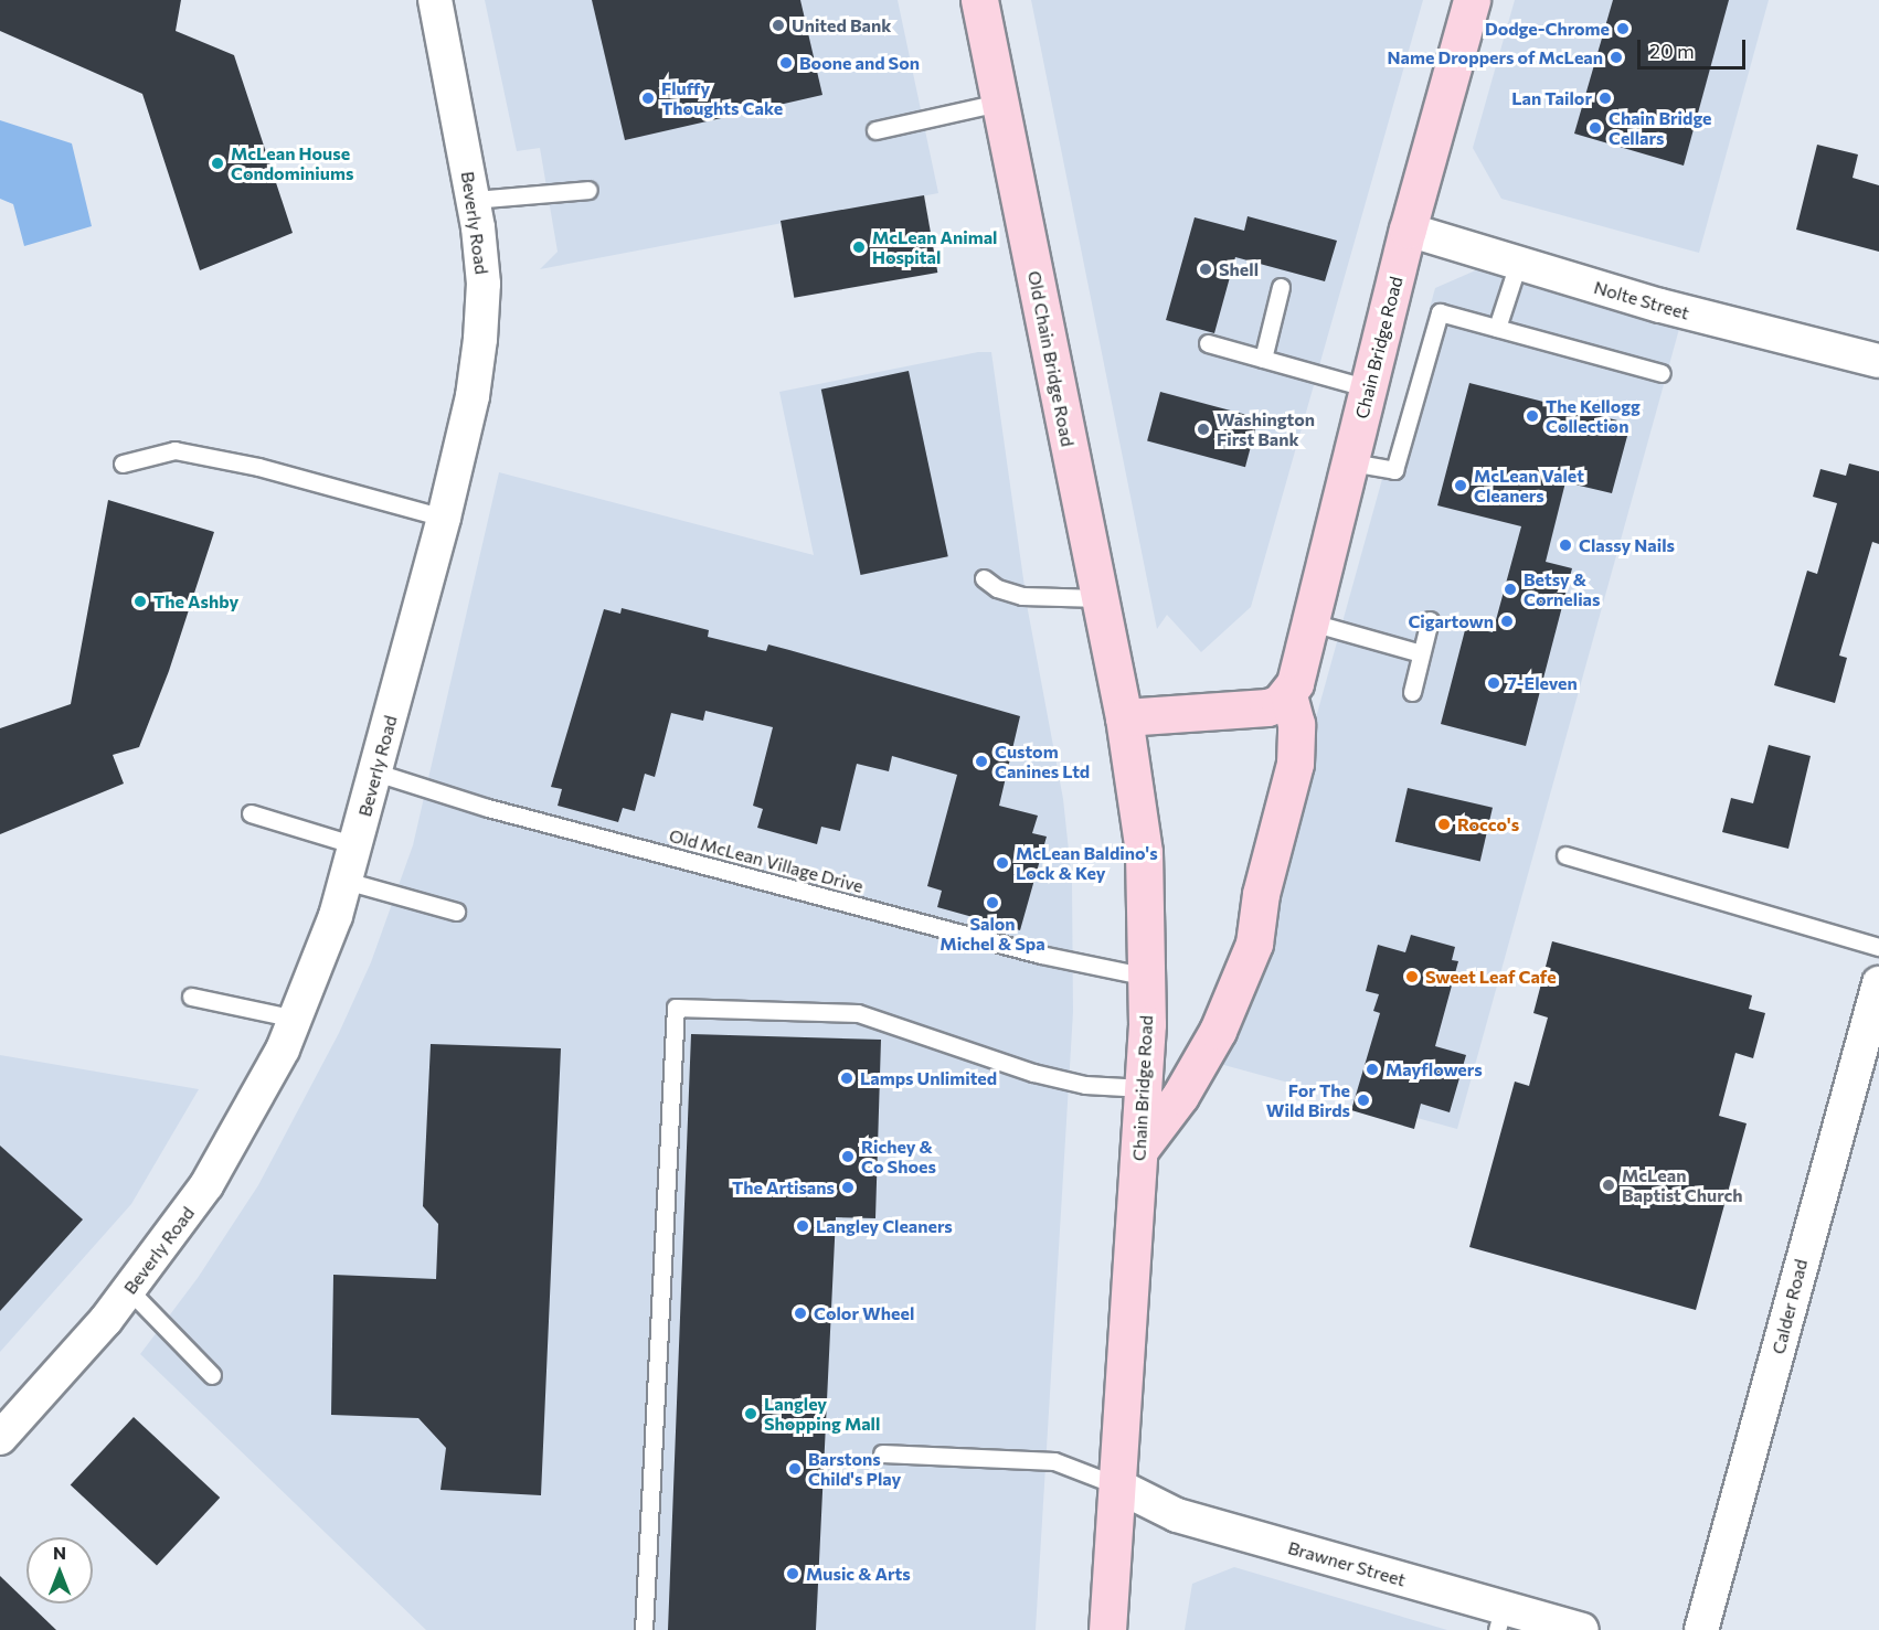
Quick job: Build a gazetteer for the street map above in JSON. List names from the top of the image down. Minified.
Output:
{"streets":{"main road":["Chain Bridge Road","Old Chain Bridge Road"],"street":["Beverly Road","Nolte Street","Calder Road","Brawner Street"],"lane":["Old McLean Village Drive"]},"crossings":[["Beverly Road","Old McLean Village Drive"],["Nolte Street","Chain Bridge Road"],["Chain Bridge Road","Old Chain Bridge Road"],["Chain Bridge Road","Old McLean Village Drive"],["Chain Bridge Road","Brawner Street"]],"places":["United Bank","Dodge-Chrome","Name Droppers of McLean","Boone and Son","Fluffy Thoughts Cake","Lan Tailor","Chain Bridge Cellars","McLean House Condominiums","McLean Animal Hospital","Shell","The Kellogg Collection","Washington First Bank","McLean Valet Cleaners","Classy Nails","Betsy & Cornelias","The Ashby","Cigartown","7-Eleven","Custom Canines Ltd","Rocco's","McLean Baldino's Lock & Key","Salon Michel & Spa","Sweet Leaf Cafe","Mayflowers","Lamps Unlimited","For The Wild Birds","Richey & Co Shoes","McLean Baptist Church","The Artisans","Langley Cleaners","Color Wheel","Langley Shopping Mall","Barstons Child's Play","Music & Arts"],"scale_bar":"20 m","north":"top"}
